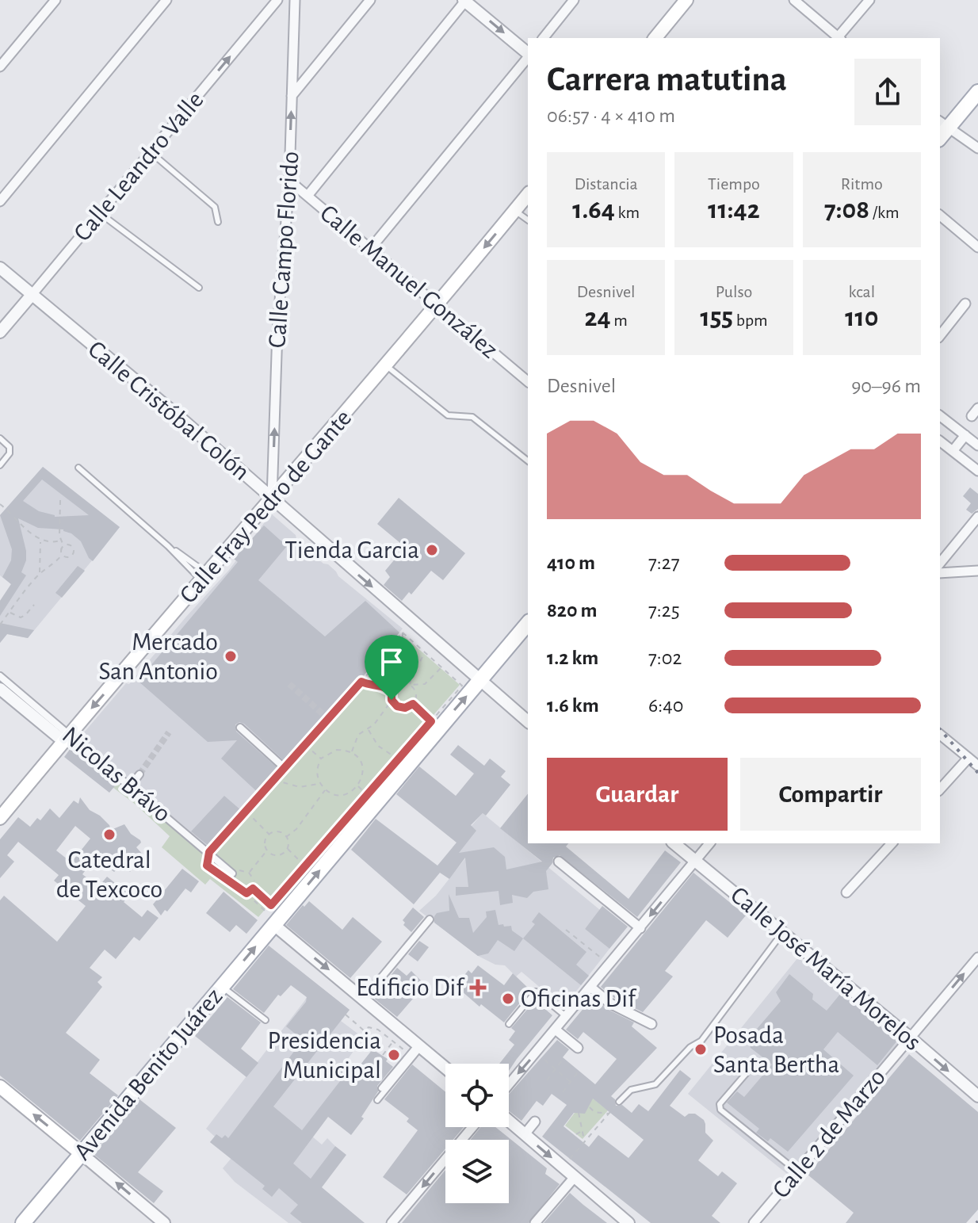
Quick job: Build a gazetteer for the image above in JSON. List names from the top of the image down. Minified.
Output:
{"streets":{"main road":["Calle Fray Pedro de Gante","Avenida Benito Juárez"],"street":["Calle Leandro Valle","Calle Campo Florido","Calle Manuel González","Calle Cristóbal Colón","Nicolas Brávo","Calle José María Morelos","Calle 2 de Marzo"]},"crossings":[["Calle Leandro Valle","Calle Cristóbal Colón"],["Calle Campo Florido","Calle Manuel González"],["Calle Campo Florido","Calle Cristóbal Colón"],["Calle Campo Florido","Calle Fray Pedro de Gante"],["Calle Manuel González","Calle Fray Pedro de Gante"],["Calle Cristóbal Colón","Calle Fray Pedro de Gante"],["Calle Cristóbal Colón","Avenida Benito Juárez"],["Calle Fray Pedro de Gante","Nicolas Brávo"],["Calle José María Morelos","Calle 2 de Marzo"]],"one_way":["Calle Campo Florido","Calle Cristóbal Colón","Calle Fray Pedro de Gante","Avenida Benito Juárez"],"places":{"other":["Tienda Garcia","Mercado San Antonio","Catedral de Texcoco","Oficinas Dif","Posada Santa Bertha","Presidencia Municipal"],"health":["Edificio Dif"]},"page":{"heading":["Carrera matutina","06:57 · 4 × 410 m"],"stats":[["Distancia","1.64 km"],["Tiempo","11:42"],["Ritmo","7:08 /km"],["Desnivel","24 m"],["Pulso","155 bpm"],["kcal","110"]],"chart":["Desnivel","90–96 m"],"list":[{"name":"410 m","note":"7:27"},{"name":"820 m","note":"7:25"},{"name":"1.2 km","note":"7:02"},{"name":"1.6 km","note":"6:40"}],"buttons":["Guardar","Compartir"]}}
